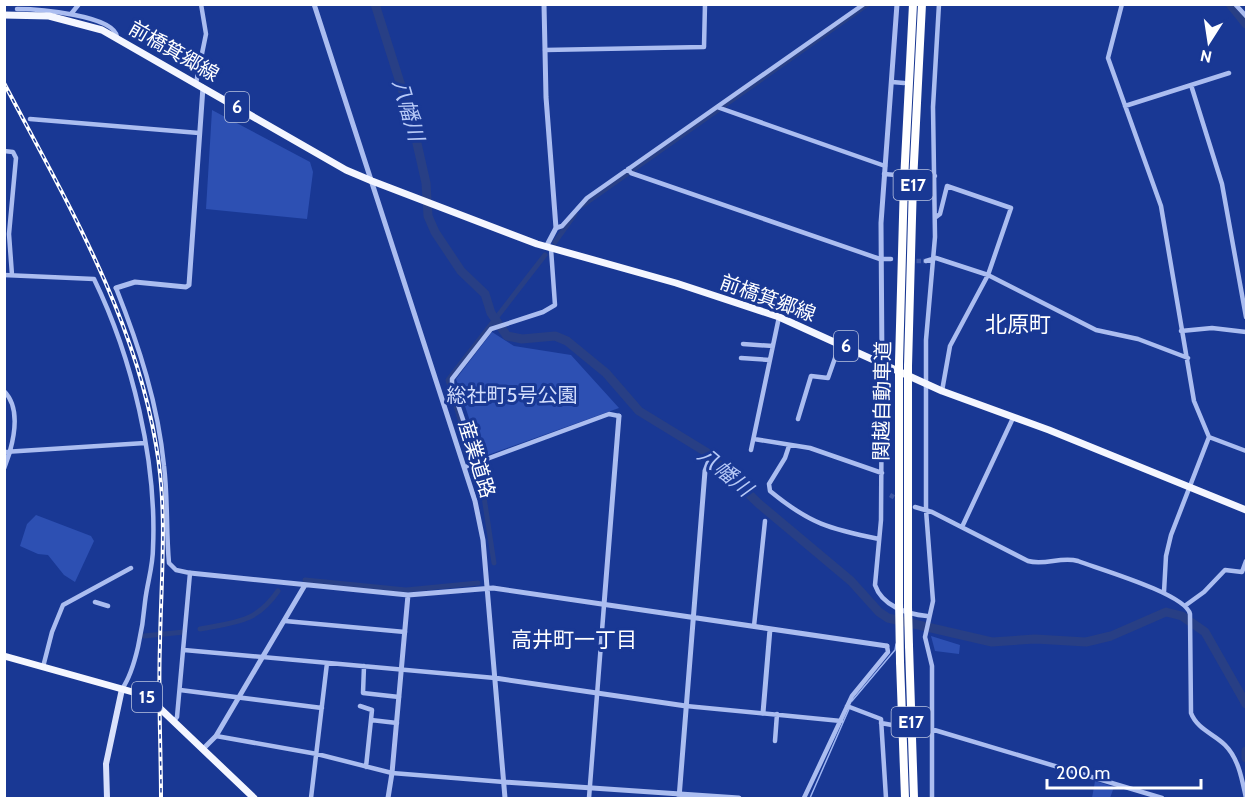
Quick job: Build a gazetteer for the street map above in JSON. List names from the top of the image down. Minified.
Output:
{"streets":{"highway":["E17","関越自動車道"],"main road":["前橋箕郷線","6","15"],"street":["産業道路"]},"crossings":[["前橋箕郷線","産業道路"]],"districts":["北原町","高井町一丁目"],"water":["八幡川"],"parks":["総社町5号公園"],"scale_bar":"200 m","north":"bottom"}
